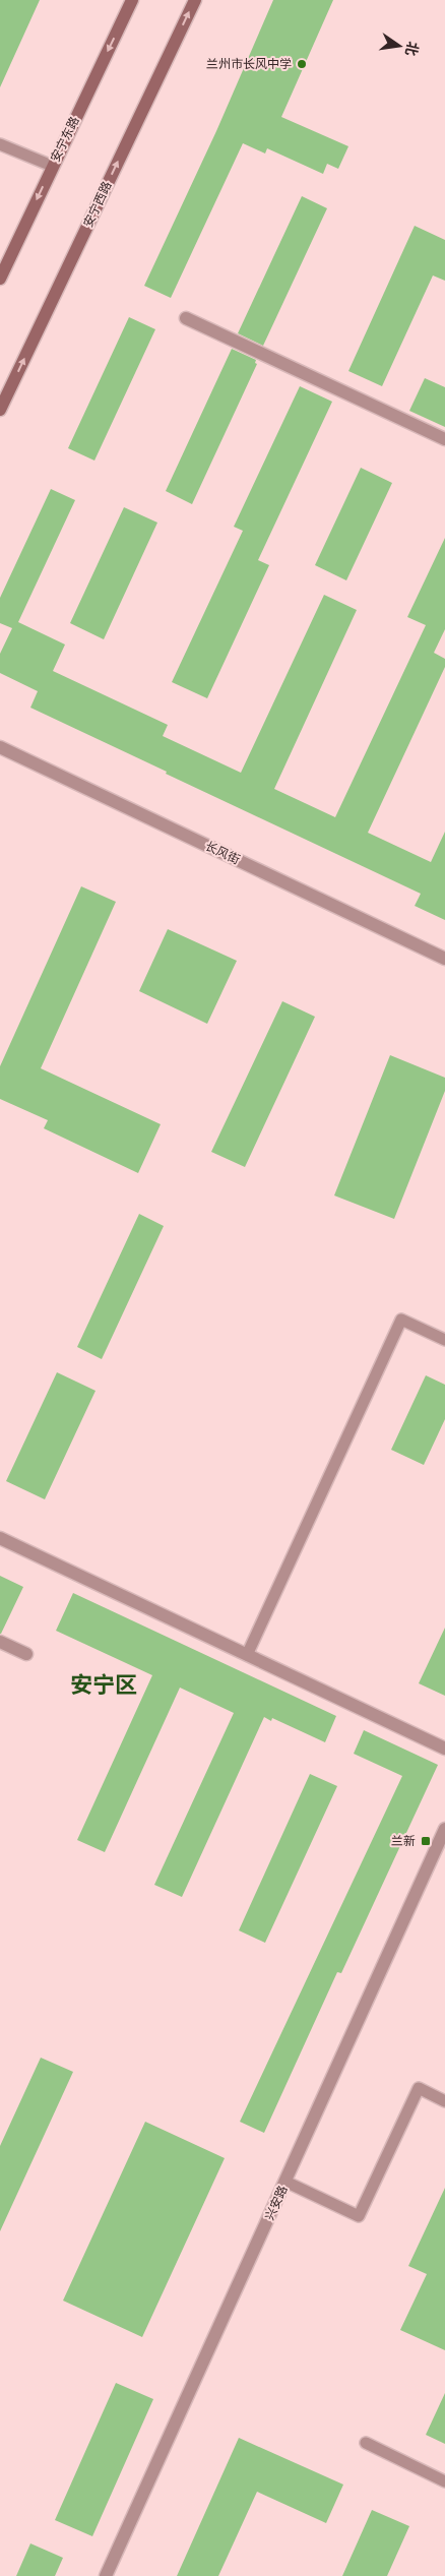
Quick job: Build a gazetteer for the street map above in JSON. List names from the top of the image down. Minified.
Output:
{"streets":{"main road":["安宁东路","安宁西路"],"street":["长风街","兴安路"]},"one_way":["安宁东路","安宁西路"],"districts":["安宁区"],"places":{"other":["兰州市长风中学"],"transit":["兰新"]},"north":"right"}
